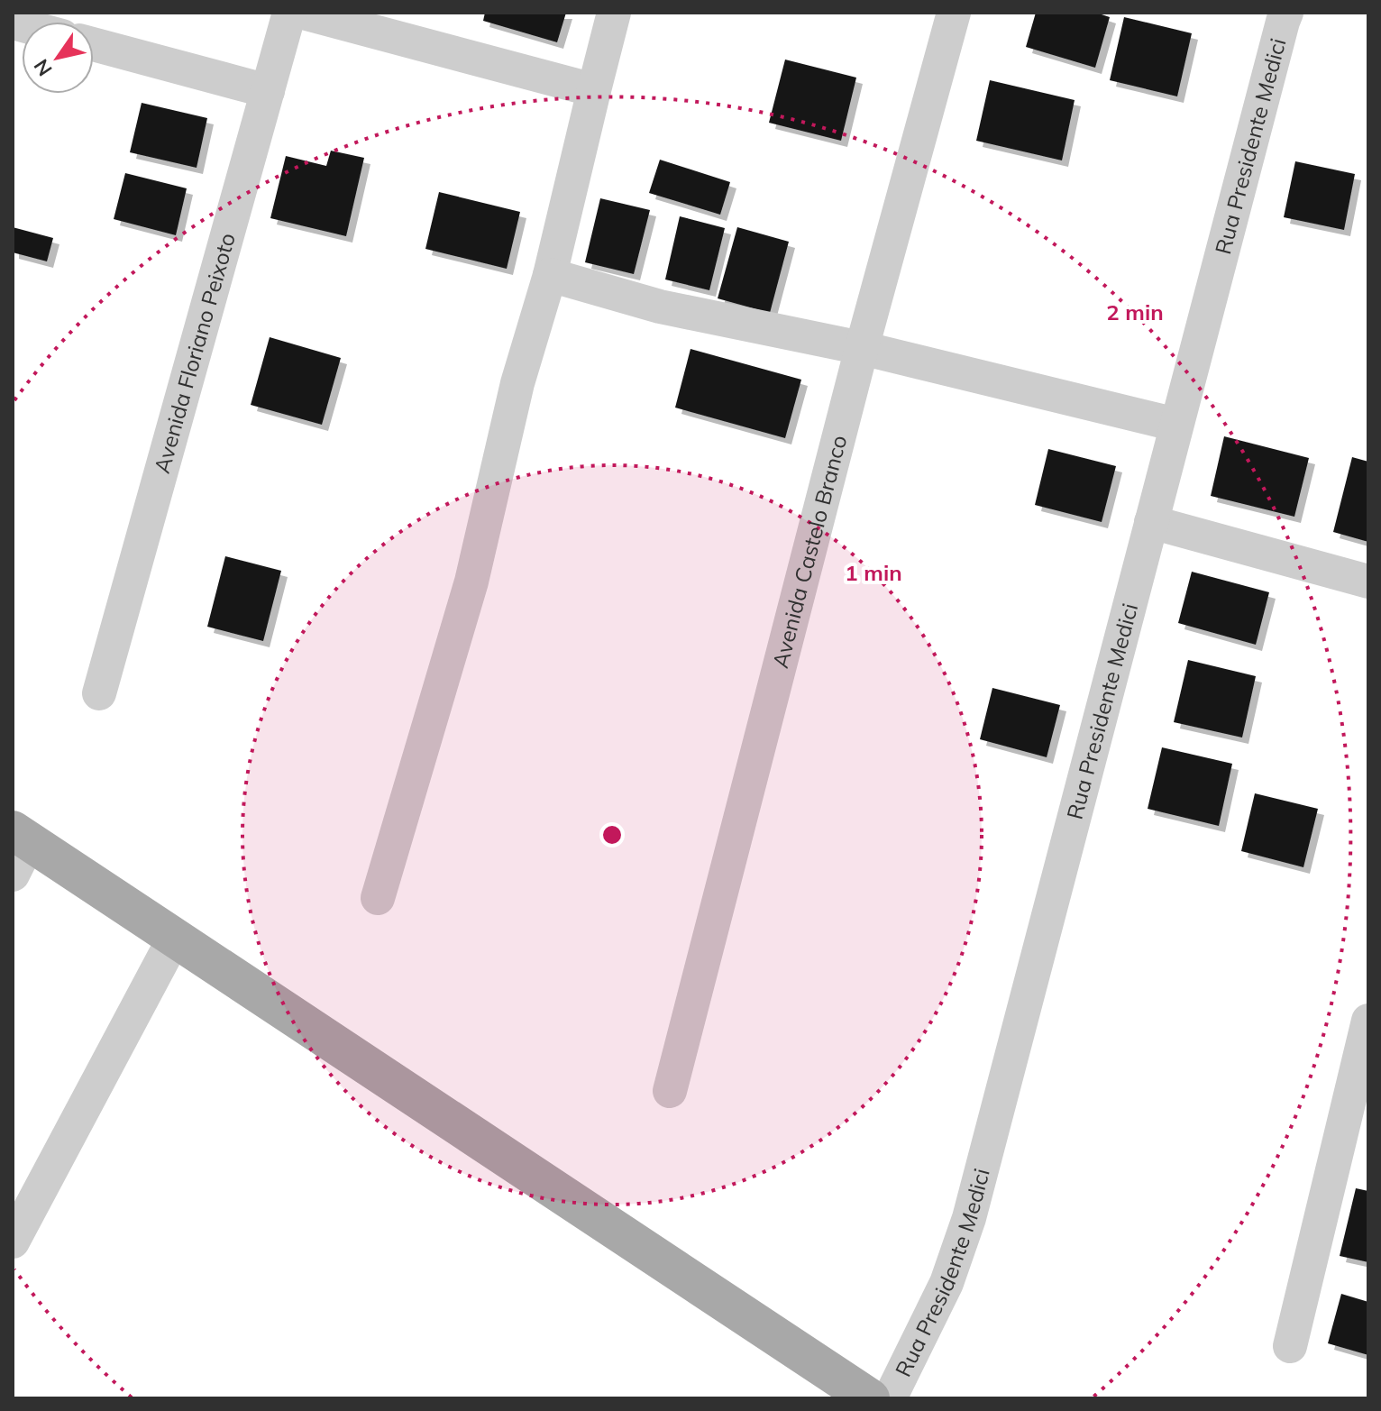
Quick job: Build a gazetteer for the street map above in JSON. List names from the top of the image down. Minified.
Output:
{"streets":{"street":["Rua Presidente Medici","Avenida Floriano Peixoto","Avenida Castelo Branco"]},"north":"bottom left","rings":["2 min","1 min"]}
